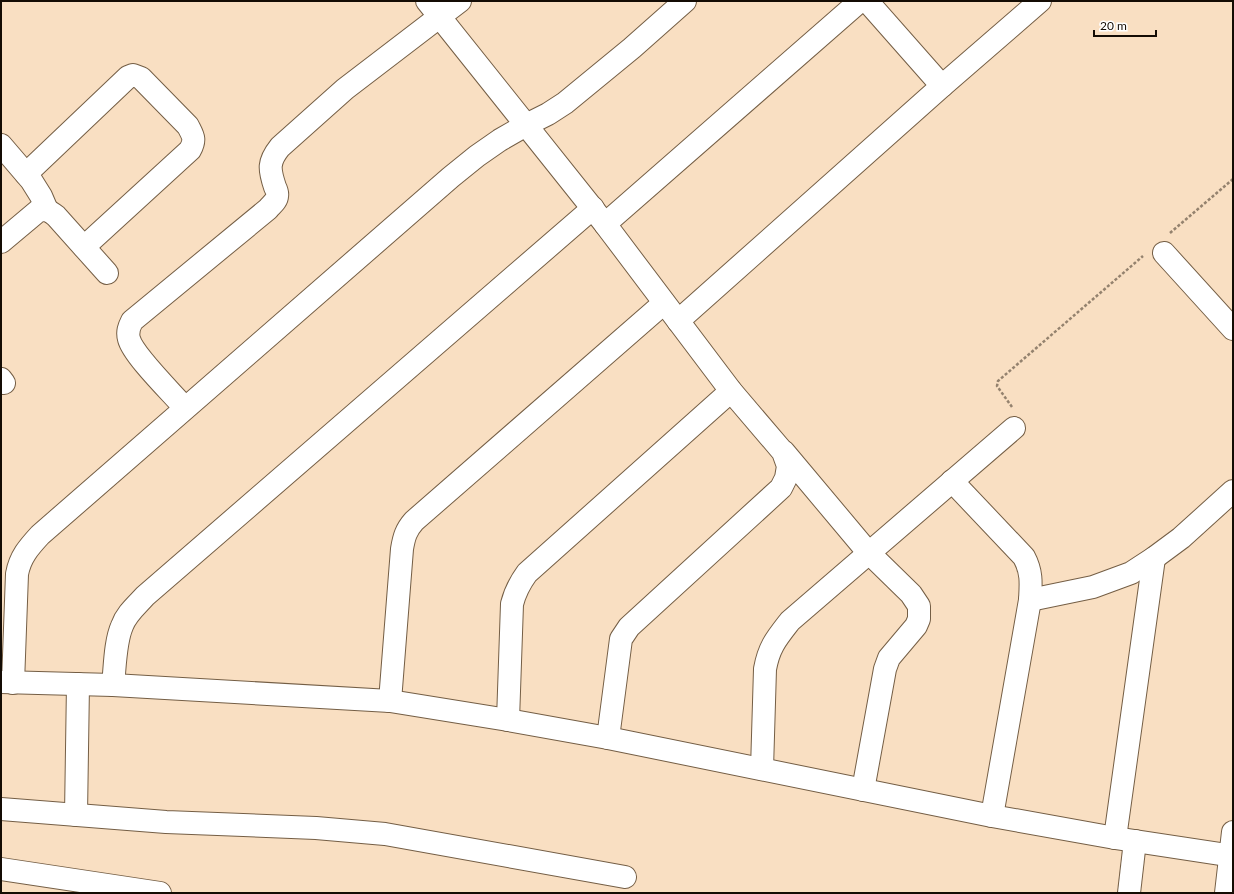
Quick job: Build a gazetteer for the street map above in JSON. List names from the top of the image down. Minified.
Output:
{"scale_bar":"20 m"}
